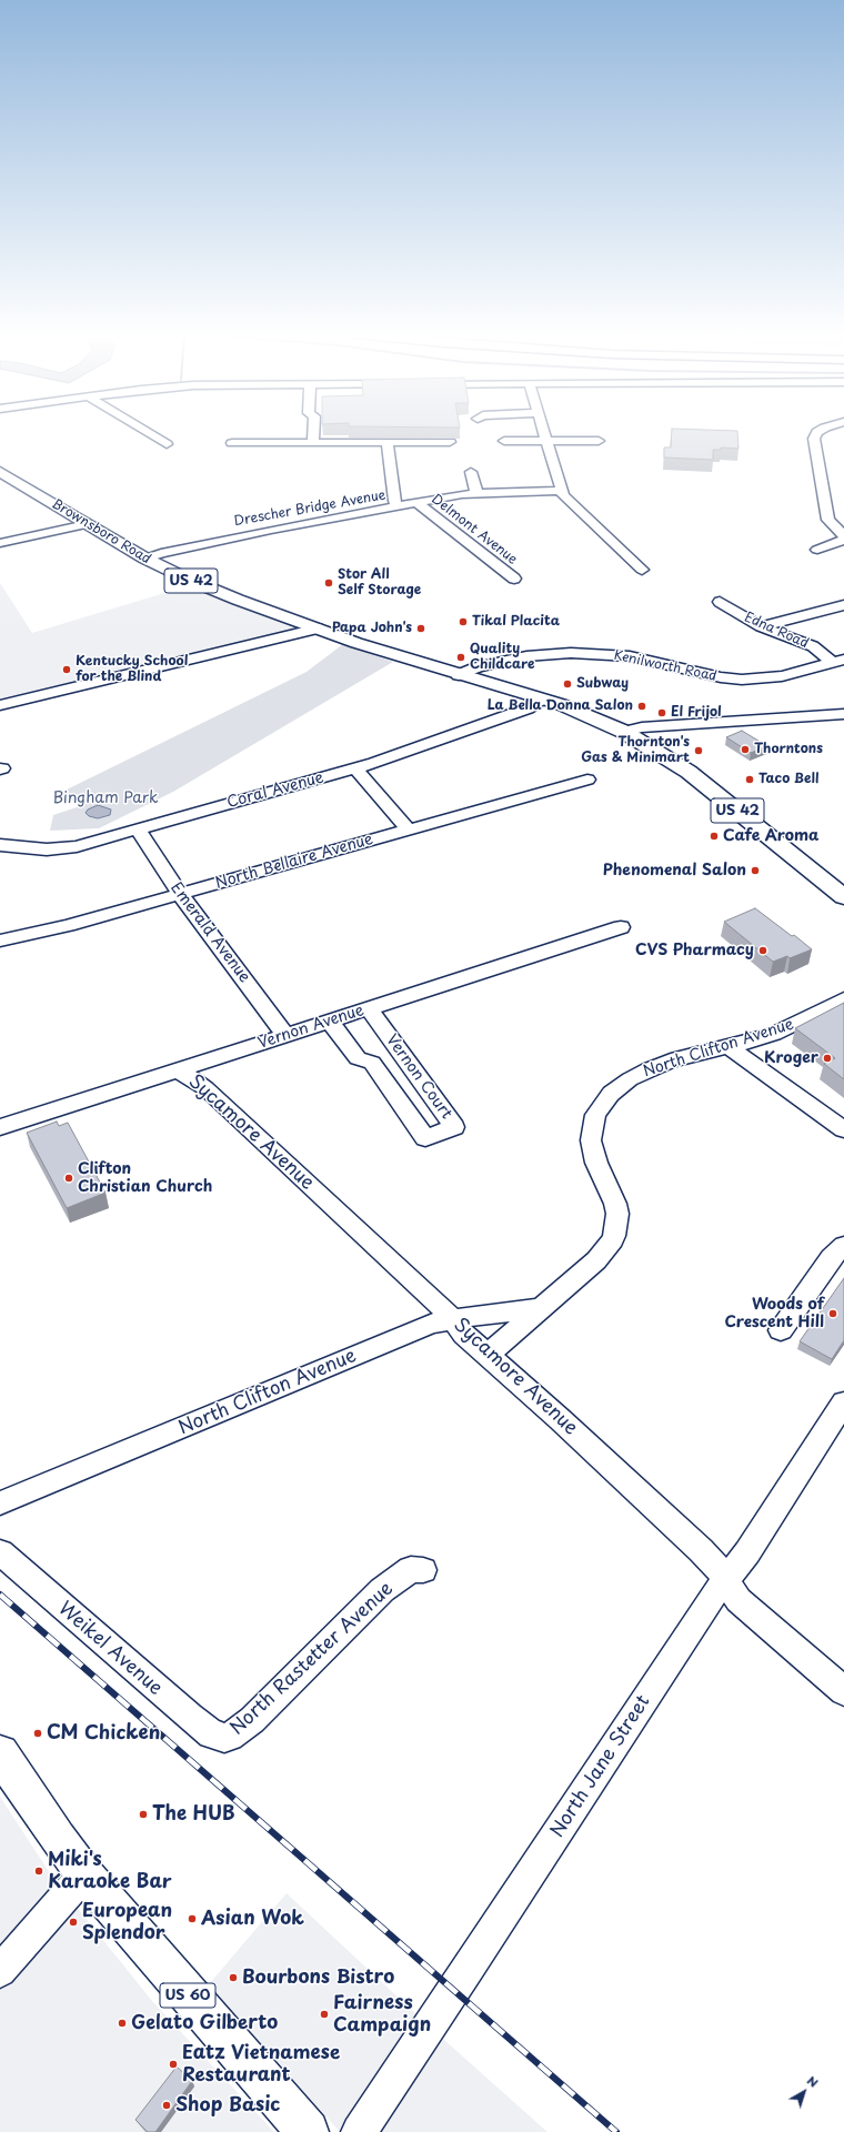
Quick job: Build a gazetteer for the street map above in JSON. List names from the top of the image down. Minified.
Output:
{"streets":{"main road":["Brownsboro Road","US 42","US 60"],"street":["Drescher Bridge Avenue","Delmont Avenue","Edna Road","Kenilworth Road","Coral Avenue","North Bellaire Avenue","Emerald Avenue","Vernon Avenue","North Clifton Avenue","Vernon Court","Sycamore Avenue","Weikel Avenue","North Rastetter Avenue","North Jane Street"]},"crossings":[["Drescher Bridge Avenue","Delmont Avenue"],["Drescher Bridge Avenue","Brownsboro Road"],["Brownsboro Road","Kenilworth Road"],["Brownsboro Road","Coral Avenue"],["Edna Road","Kenilworth Road"],["Coral Avenue","Emerald Avenue"],["North Bellaire Avenue","Emerald Avenue"],["Emerald Avenue","Vernon Avenue"],["Vernon Avenue","Vernon Court"],["Vernon Avenue","Sycamore Avenue"],["North Clifton Avenue","Sycamore Avenue"],["Sycamore Avenue","North Jane Street"],["Weikel Avenue","North Rastetter Avenue"]],"parks":["Bingham Park"],"places":["Stor All Self Storage","Tikal Placita","Papa John's","Quality Childcare","Kentucky School for the Blind","Subway","La Bella Donna Salon","El Frijol","Thorntons","Thornton's Gas & Minimart","Taco Bell","Cafe Aroma","Phenomenal Salon","CVS Pharmacy","Kroger","Clifton Christian Church","Woods of Crescent Hill","CM Chicken","The HUB","Miki's Karaoke Bar","Asian Wok","European Splendor","Bourbons Bistro","Fairness Campaign","Gelato Gilberto","Eatz Vietnamese Restaurant","Shop Basic"],"north":"top right"}
